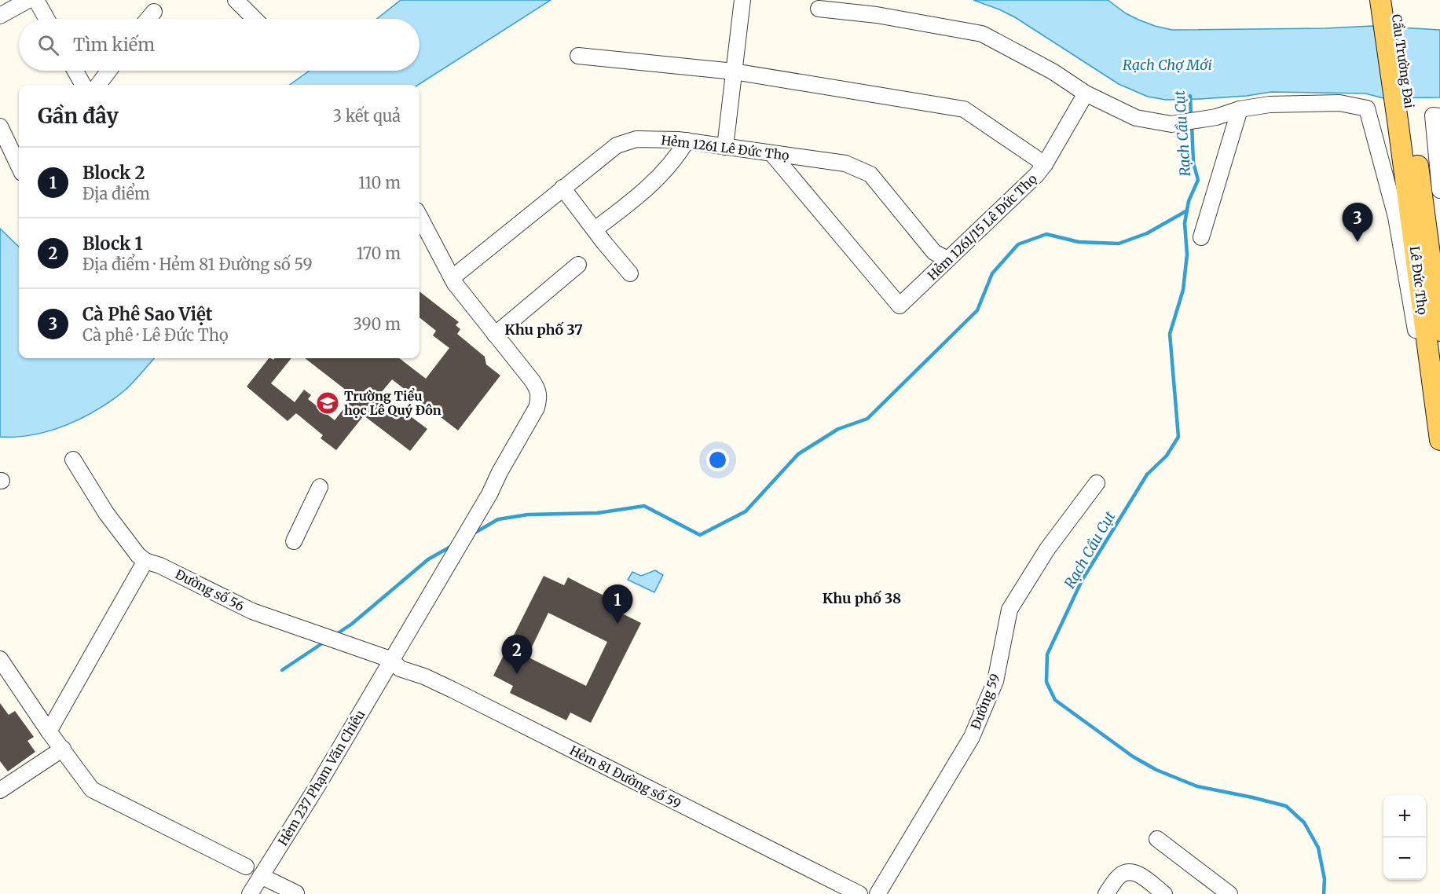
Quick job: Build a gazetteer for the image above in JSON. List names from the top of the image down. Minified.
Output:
{"streets":{"main road":["Cầu Trường Đai","Lê Đức Thọ"],"street":["Hẻm 1261 Lê Đức Thọ","Hẻm 1261/15 Lê Đức Thọ","Đường số 56","Đường 59","Hẻm 81 Đường số 59","Hẻm 237 Phạm Văn Chiêu"]},"crossings":[["Cầu Trường Đai","Lê Đức Thọ"],["Hẻm 1261 Lê Đức Thọ","Hẻm 1261/15 Lê Đức Thọ"],["Hẻm 1261 Lê Đức Thọ","Hẻm 237 Phạm Văn Chiêu"],["Đường số 56","Hẻm 81 Đường số 59"],["Đường số 56","Hẻm 237 Phạm Văn Chiêu"],["Hẻm 81 Đường số 59","Hẻm 237 Phạm Văn Chiêu"]],"districts":["Khu phố 37","Khu phố 38"],"water":["Rạch Chợ Mới","Rạch Cầu Cụt"],"places":{"school or university":["Trường Tiểu học Lê Quý Đôn"]},"page":{"search":"Tìm kiếm","heading":["Gần đây","3 kết quả"],"list":[{"mark":"1","name":"Block 2","note":"Địa điểm","value":"110 m"},{"mark":"2","name":"Block 1","note":"Địa điểm · Hẻm 81 Đường số 59","value":"170 m"},{"mark":"3","name":"Cà Phê Sao Việt","note":"Cà phê · Lê Đức Thọ","value":"390 m"}],"pins":["3","1","2"],"map_buttons":["+","−"]}}
